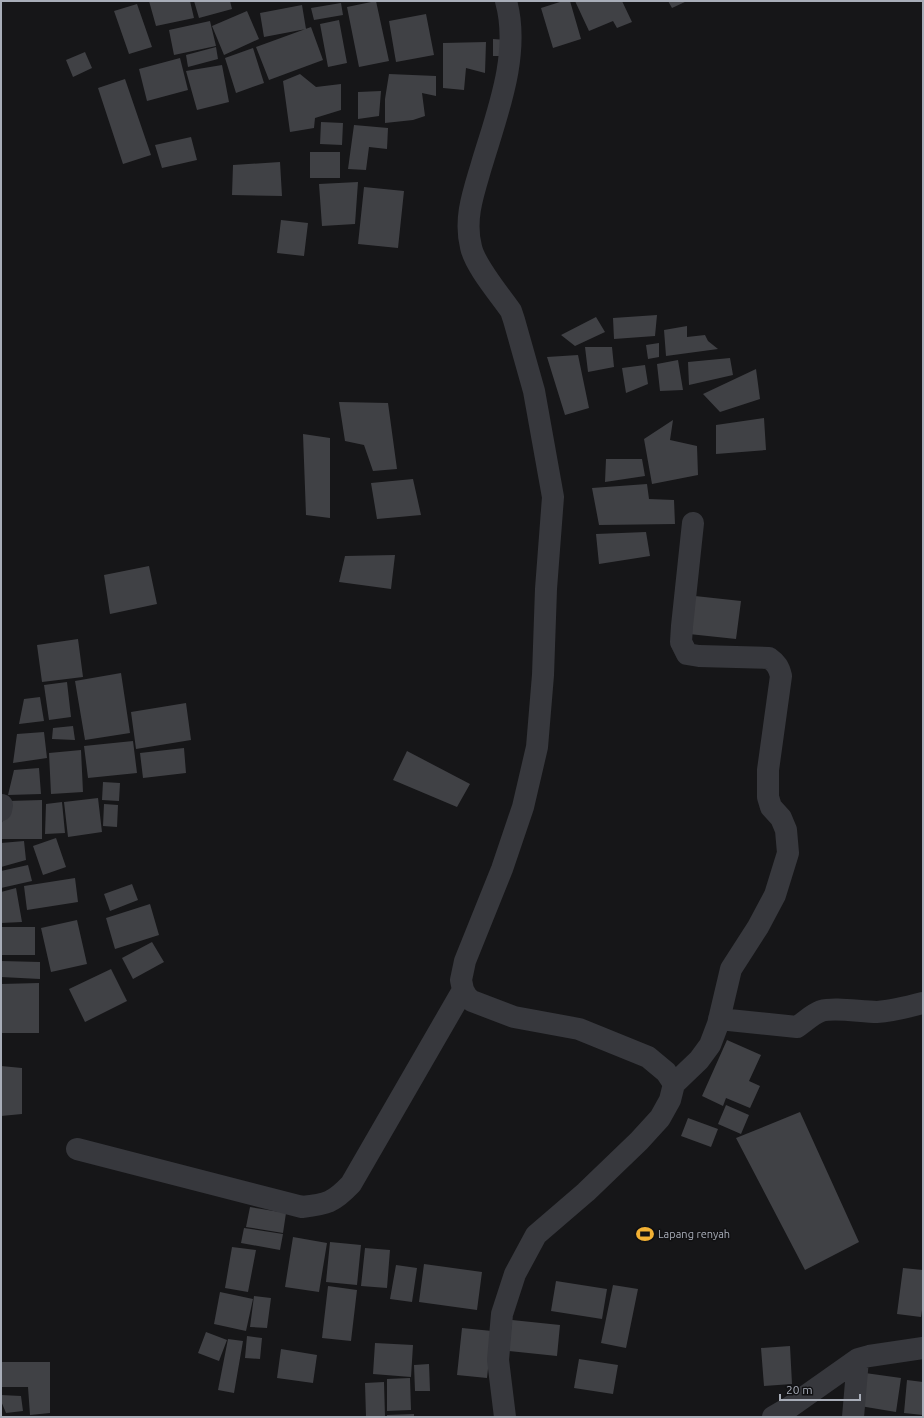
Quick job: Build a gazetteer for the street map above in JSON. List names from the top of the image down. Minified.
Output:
{"places":{"sports":["Lapang renyah"]},"scale_bar":"20 m"}
